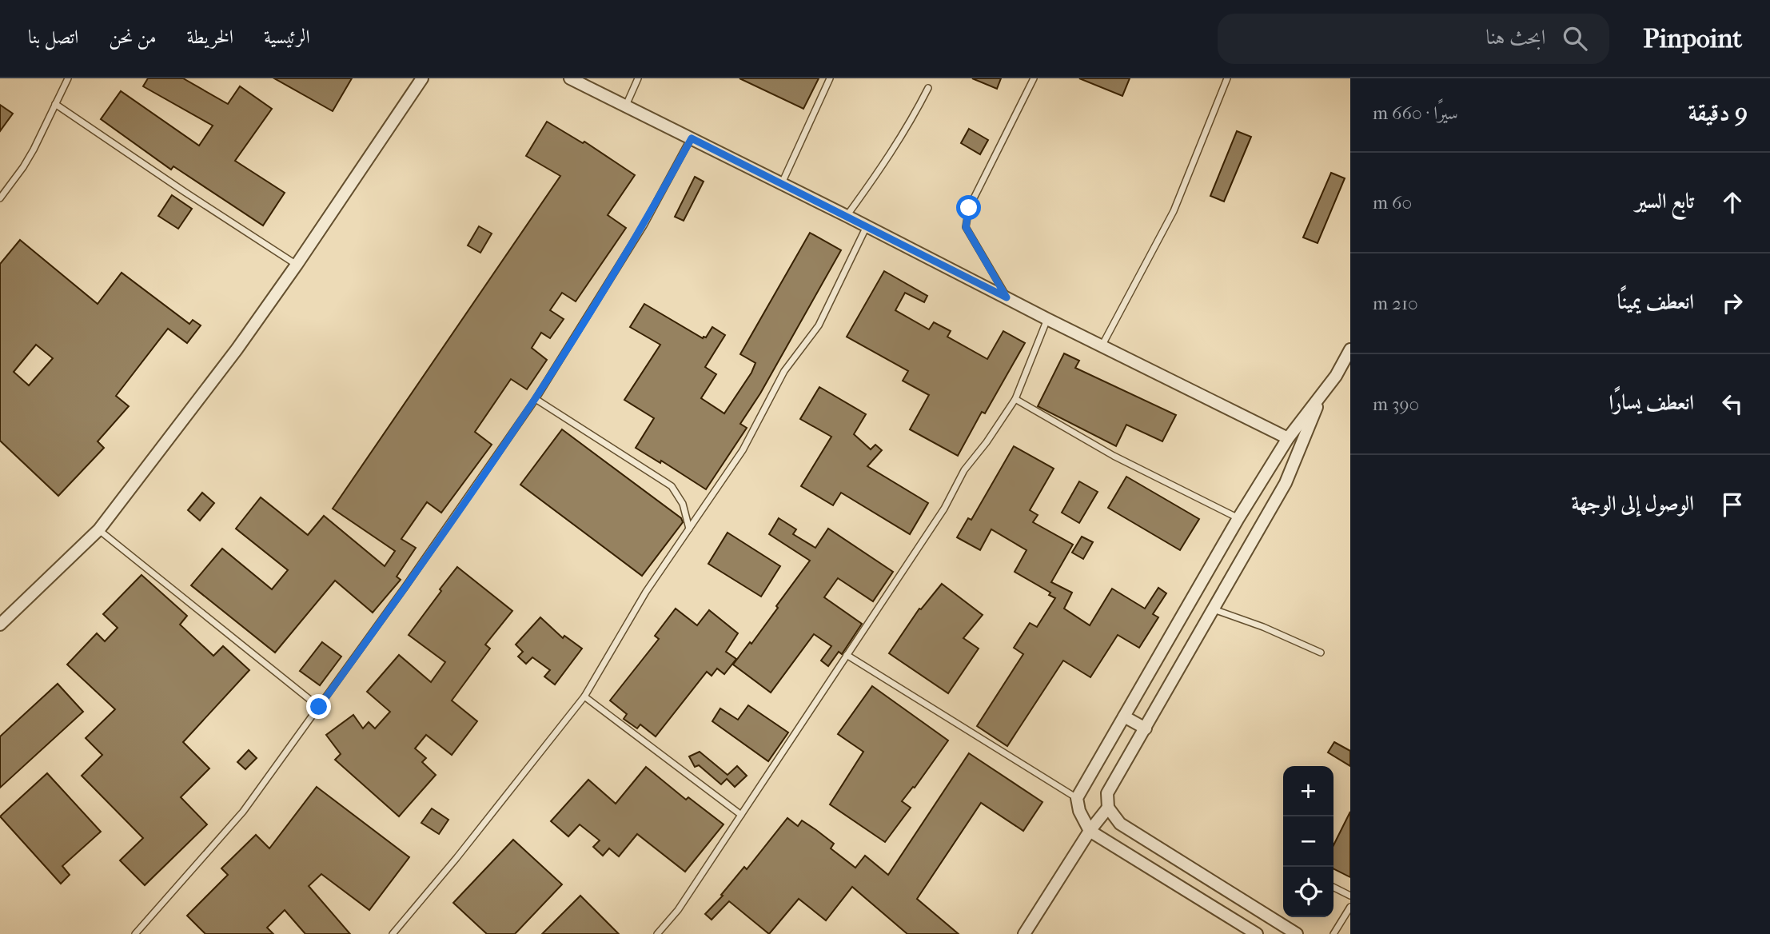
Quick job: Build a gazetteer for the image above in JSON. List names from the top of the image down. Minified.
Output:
{"page":{"header":"Pinpoint","search":"ابحث هنا","nav":["الرئيسية","الخريطة","من نحن","اتصل بنا"],"heading":["9 دقيقة","سيرًا · 660 m"],"list":[["تابع السير","60 m"],["انعطف يمينًا","210 m"],["انعطف يسارًا","390 m"],"الوصول إلى الوجهة"],"map_buttons":["+","−"]}}
